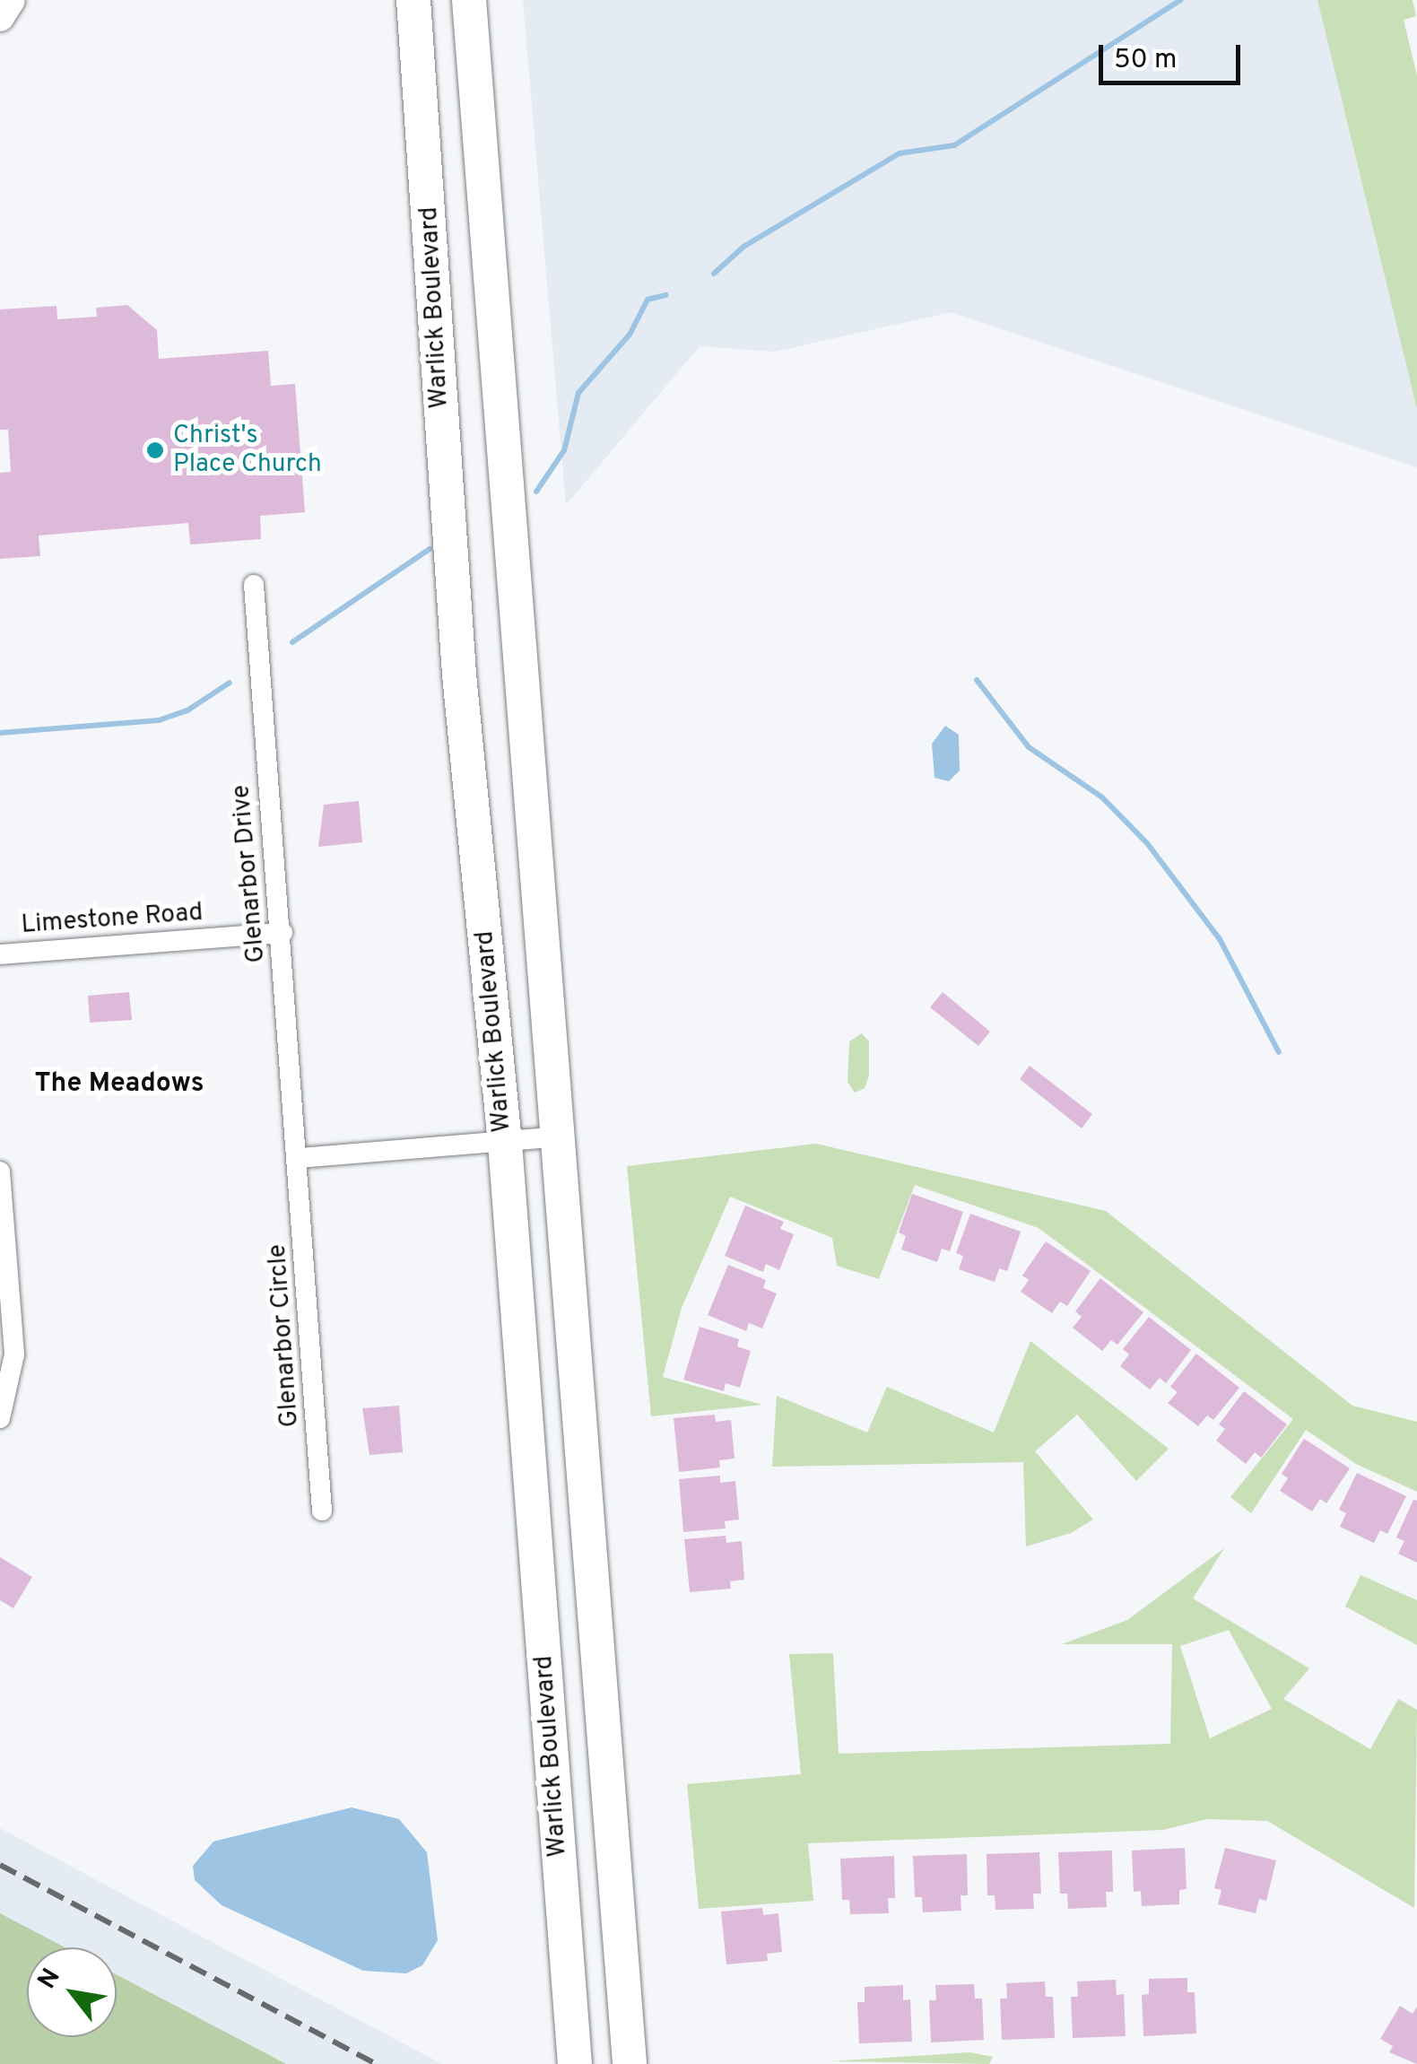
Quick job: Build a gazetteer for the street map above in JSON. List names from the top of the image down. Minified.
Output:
{"streets":{"main road":["Warlick Boulevard"],"street":["Glenarbor Drive","Limestone Road","Glenarbor Circle"]},"crossings":[["Glenarbor Drive","Limestone Road"],["Glenarbor Drive","Glenarbor Circle"]],"districts":["The Meadows"],"places":["Christ's Place Church"],"scale_bar":"50 m","north":"top left"}
